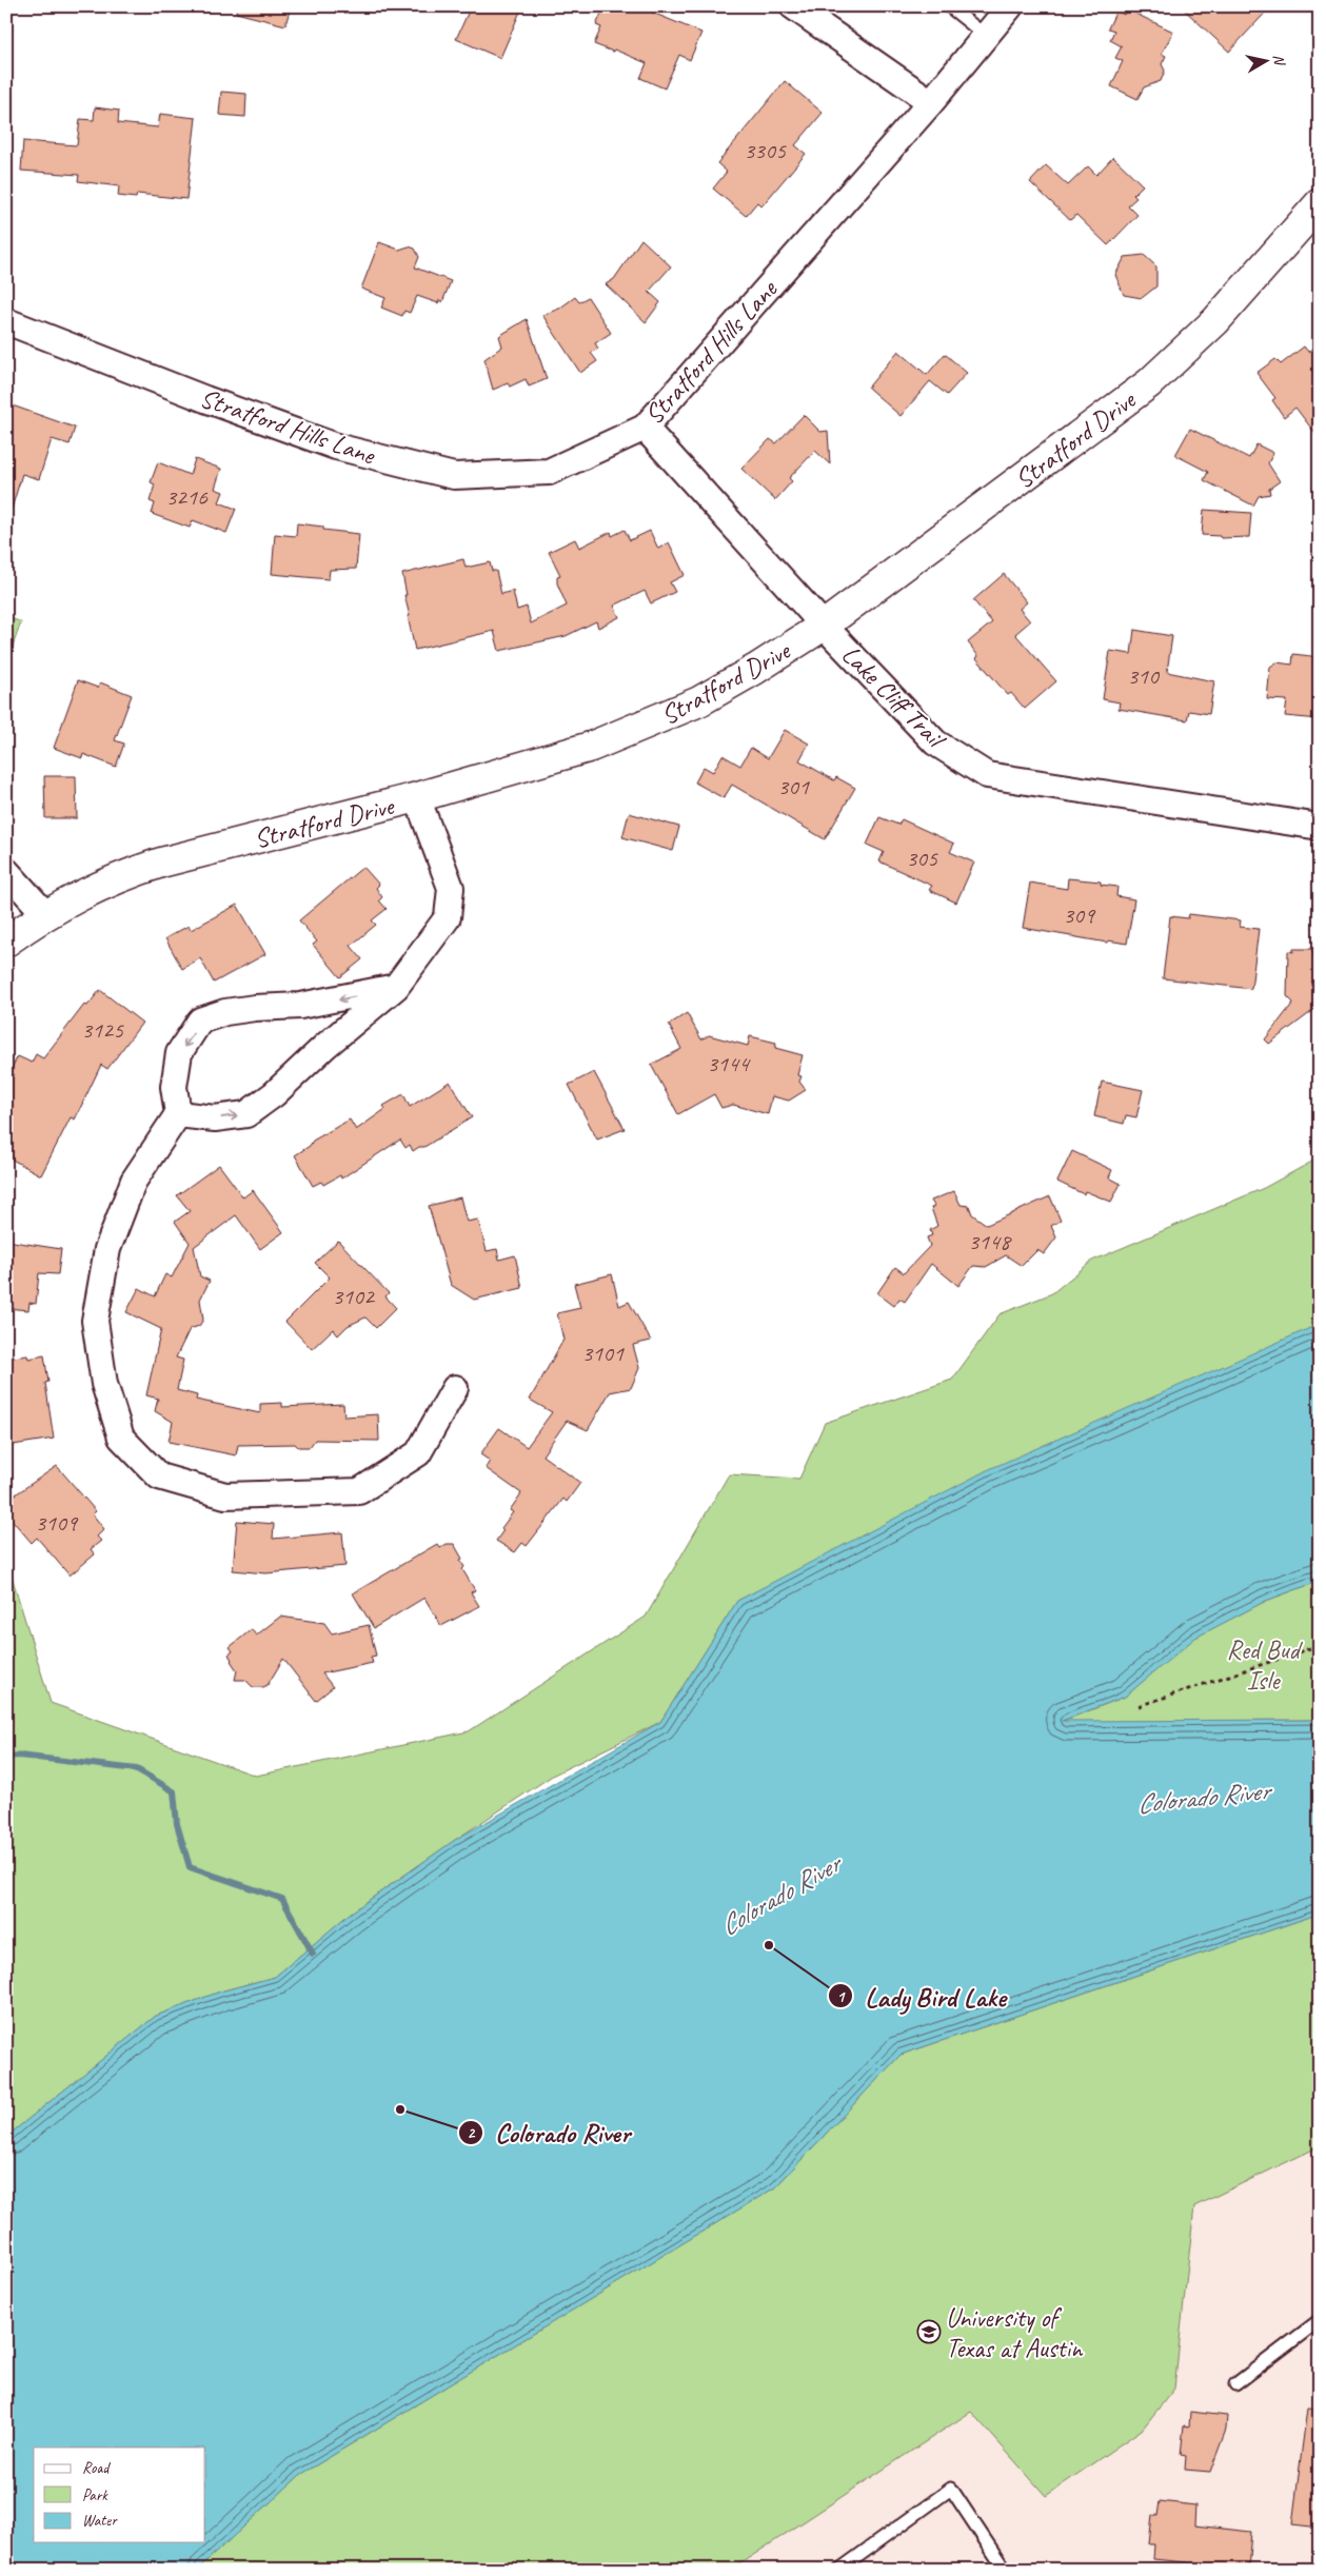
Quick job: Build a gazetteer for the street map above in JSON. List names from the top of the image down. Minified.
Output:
{"streets":{"street":["Stratford Hills Lane","Stratford Drive","Lake Cliff Trail"]},"crossings":[["Stratford Hills Lane","Lake Cliff Trail"],["Stratford Drive","Lake Cliff Trail"]],"water":["Colorado River"],"parks":["Red Bud Isle"],"places":{"other":["Lady Bird Lake","Colorado River"],"school or university":["University of Texas at Austin"]},"house_numbers":["3305","3216","310","301","305","309","3125","3144","3148","3102","3101","3109"],"legend":["Road","Park","Water"],"north":"right"}
